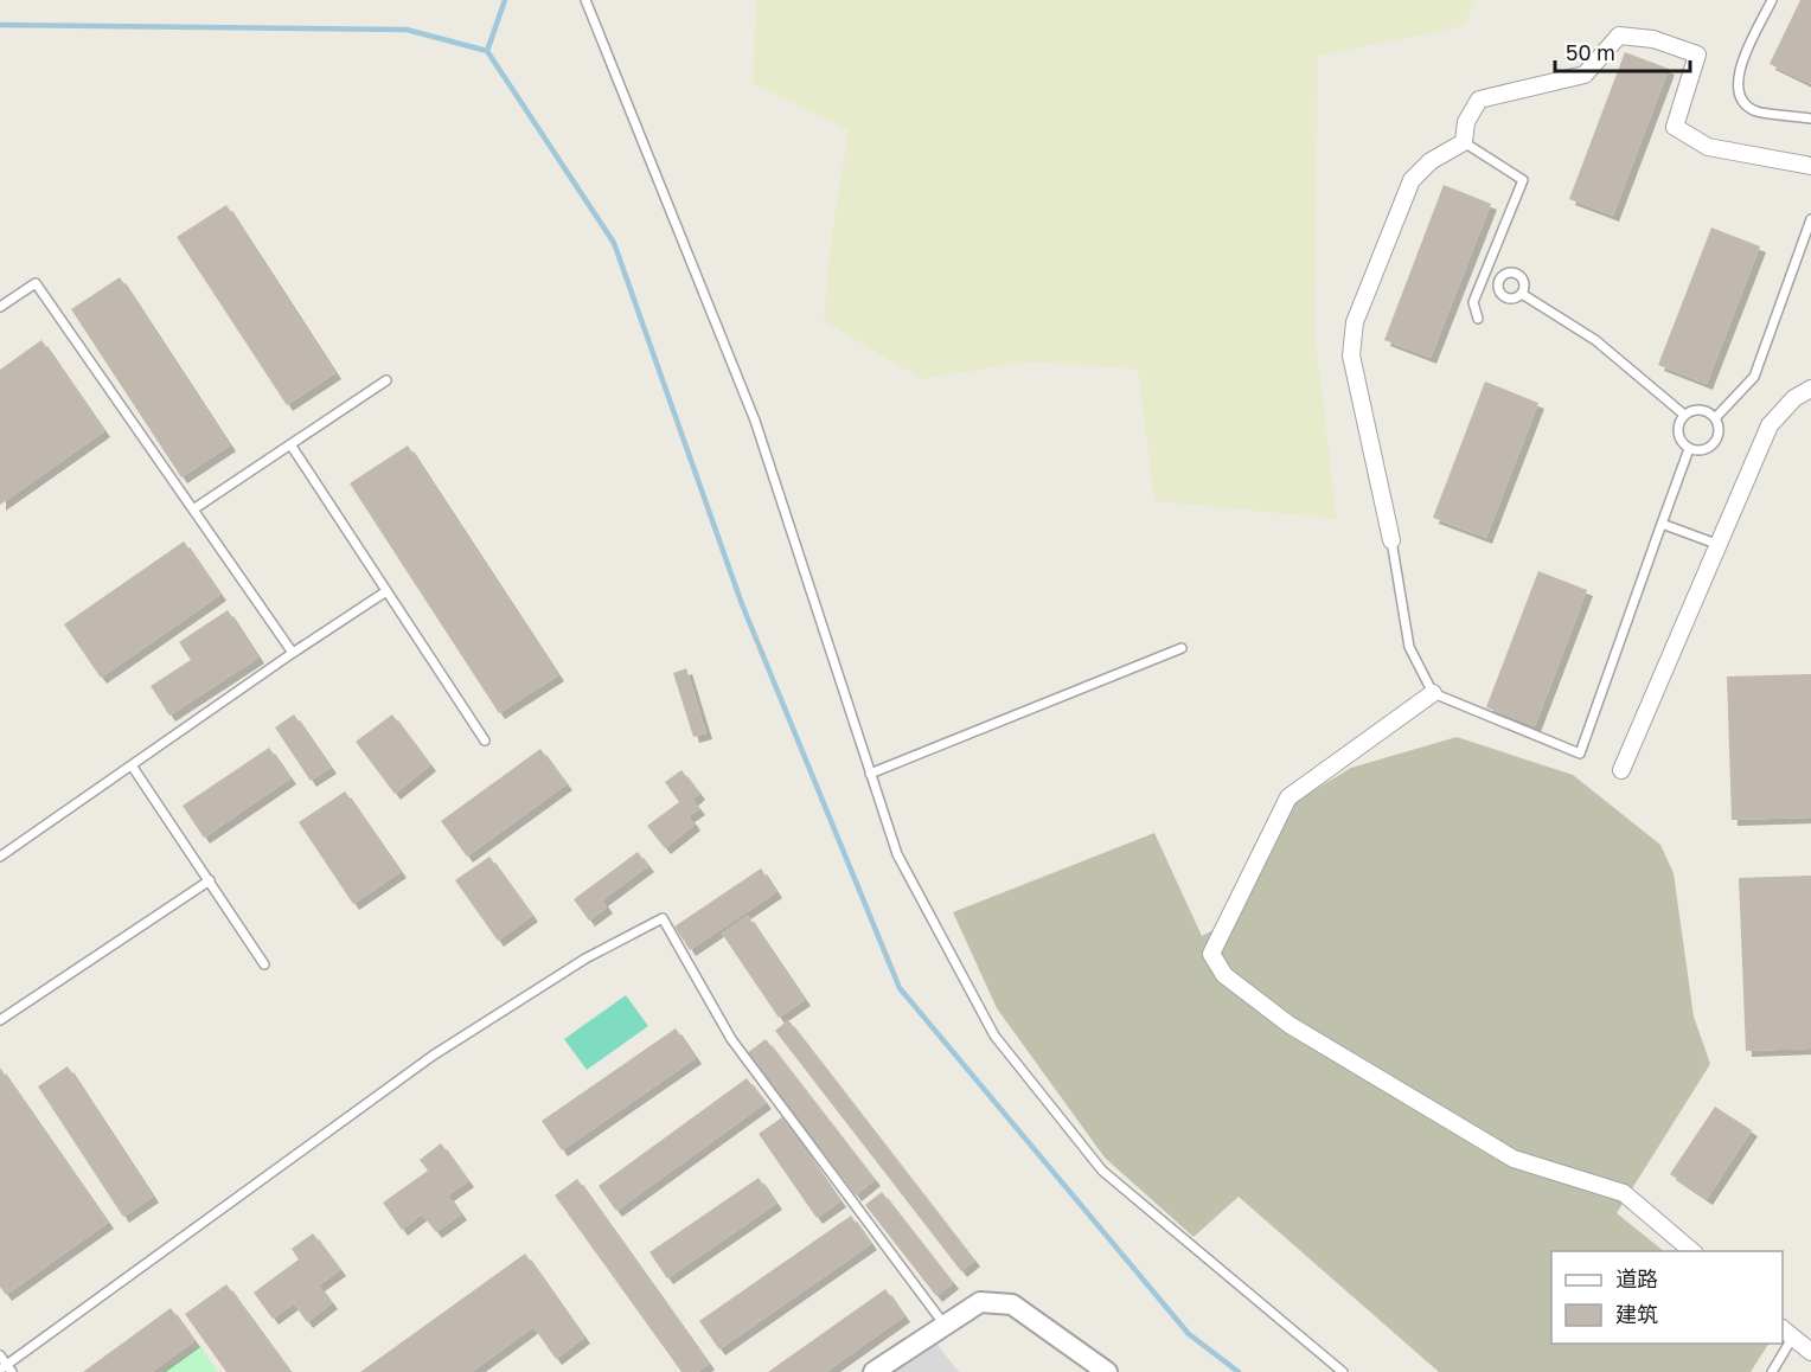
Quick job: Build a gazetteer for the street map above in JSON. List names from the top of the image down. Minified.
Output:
{"legend":["道路","建筑"],"scale_bar":"50 m"}
